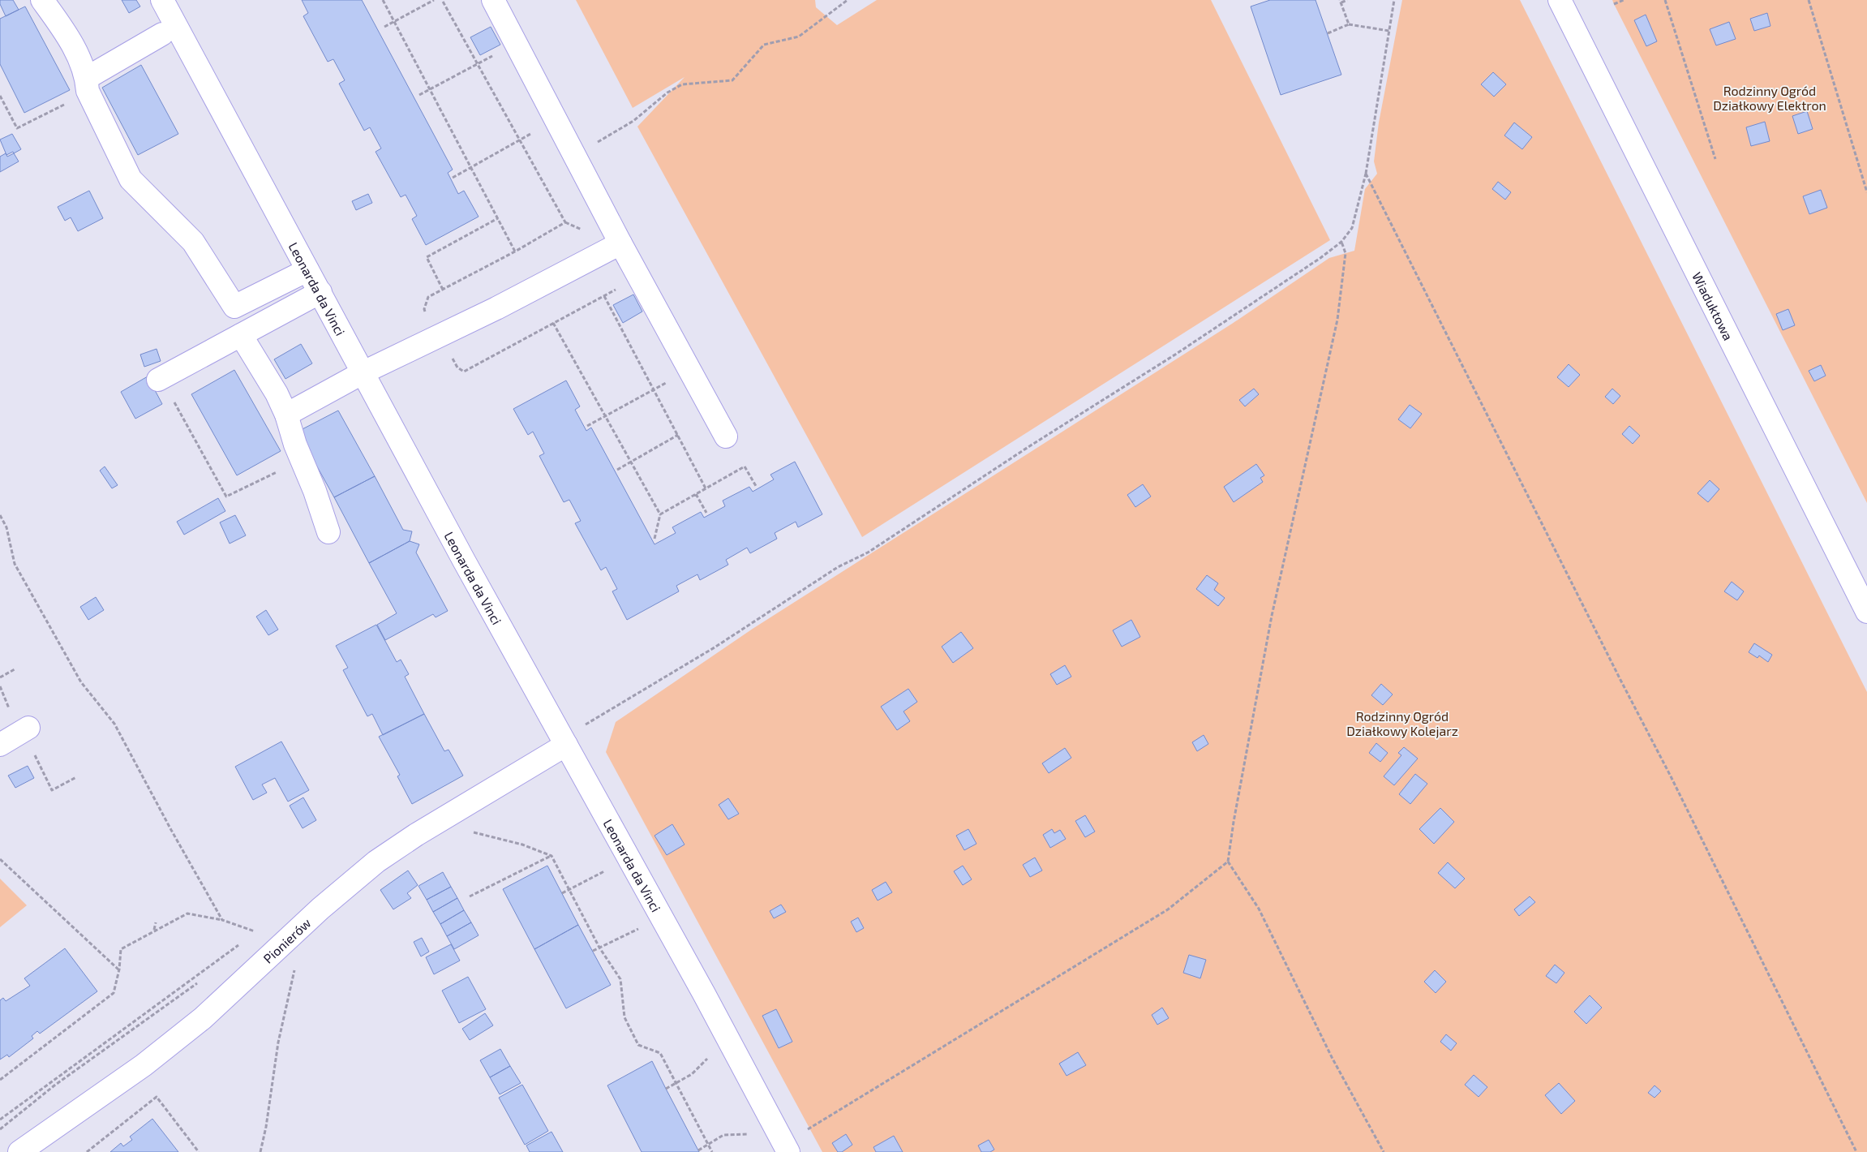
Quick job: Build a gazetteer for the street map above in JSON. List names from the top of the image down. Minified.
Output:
{"streets":{"street":["Leonarda da Vinci","Wiaduktowa","Pionierów"]},"crossings":[["Leonarda da Vinci","Pionierów"]],"parks":["Rodzinny Ogród Działkowy Elektron","Rodzinny Ogród Działkowy Kolejarz"]}
